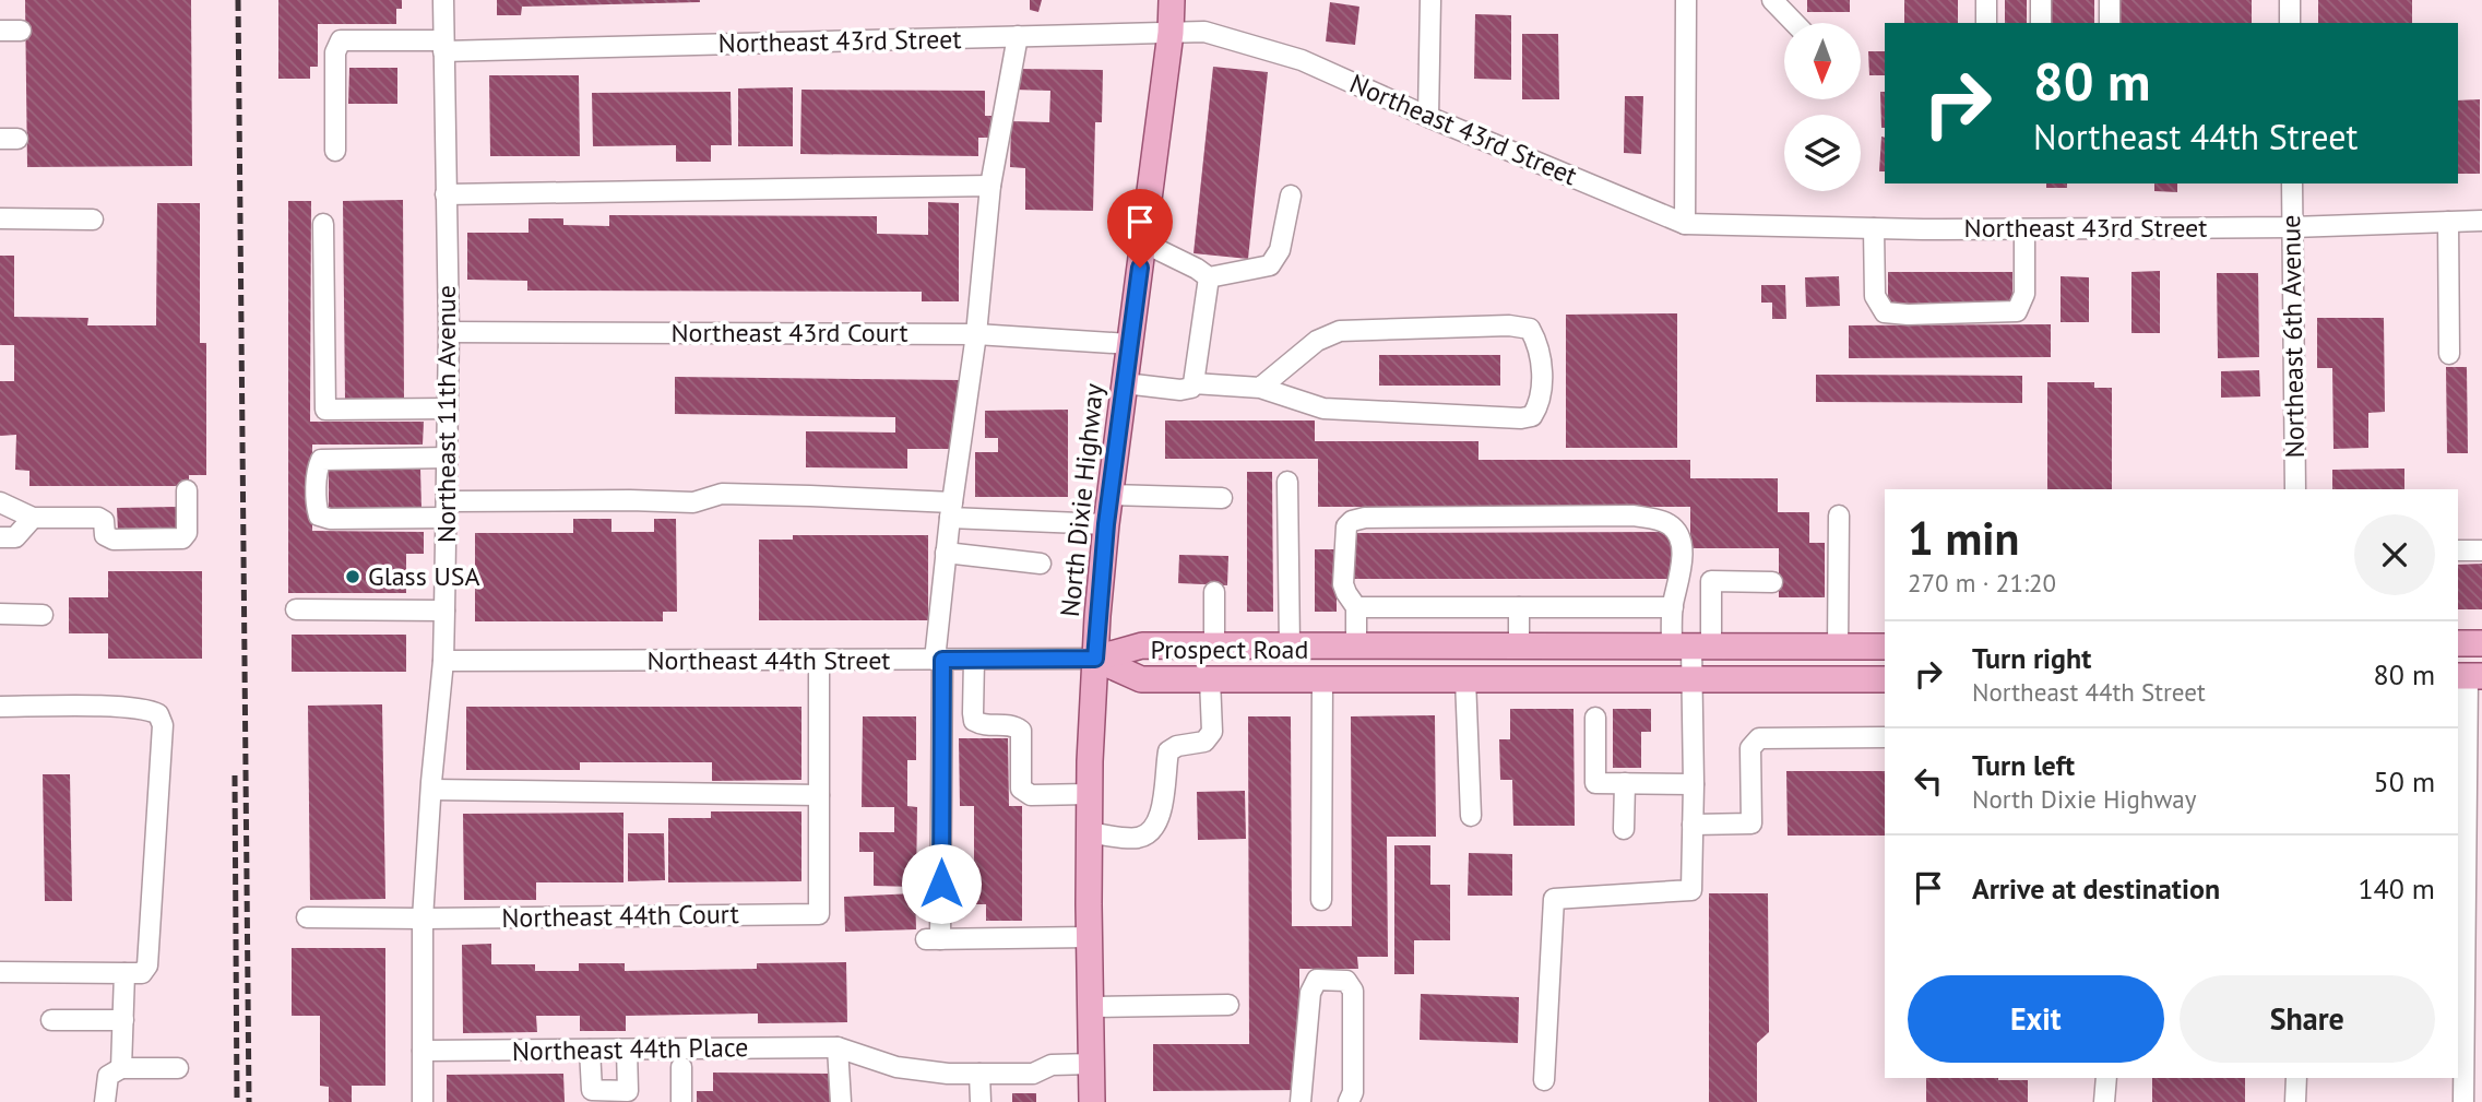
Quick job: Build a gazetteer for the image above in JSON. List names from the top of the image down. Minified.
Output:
{"streets":{"main road":["North Dixie Highway","Prospect Road"],"street":["Northeast 43rd Street","Northeast 43rd Court","Northeast 6th Avenue","Northeast 11th Avenue","Northeast 44th Street","Northeast 44th Court","Northeast 44th Place"]},"crossings":[["Northeast 43rd Street","Northeast 6th Avenue"],["Northeast 43rd Street","Northeast 11th Avenue"],["Northeast 43rd Street","North Dixie Highway"],["Northeast 43rd Court","Northeast 11th Avenue"],["Northeast 43rd Court","North Dixie Highway"],["Northeast 11th Avenue","Northeast 44th Street"],["Northeast 11th Avenue","Northeast 44th Court"],["Northeast 11th Avenue","Northeast 44th Place"],["North Dixie Highway","Prospect Road"],["North Dixie Highway","Northeast 44th Street"],["North Dixie Highway","Northeast 44th Place"],["Prospect Road","Northeast 44th Street"]],"places":["Glass USA"],"north":"bottom","page":{"turn":["80 m","Northeast 44th Street"],"heading":["1 min","270 m · 21:20"],"list":[{"name":"Turn right","note":"Northeast 44th Street","value":"80 m"},{"name":"Turn left","note":"North Dixie Highway","value":"50 m"},{"name":"Arrive at destination","value":"140 m"}],"buttons":["Exit","Share"]}}
